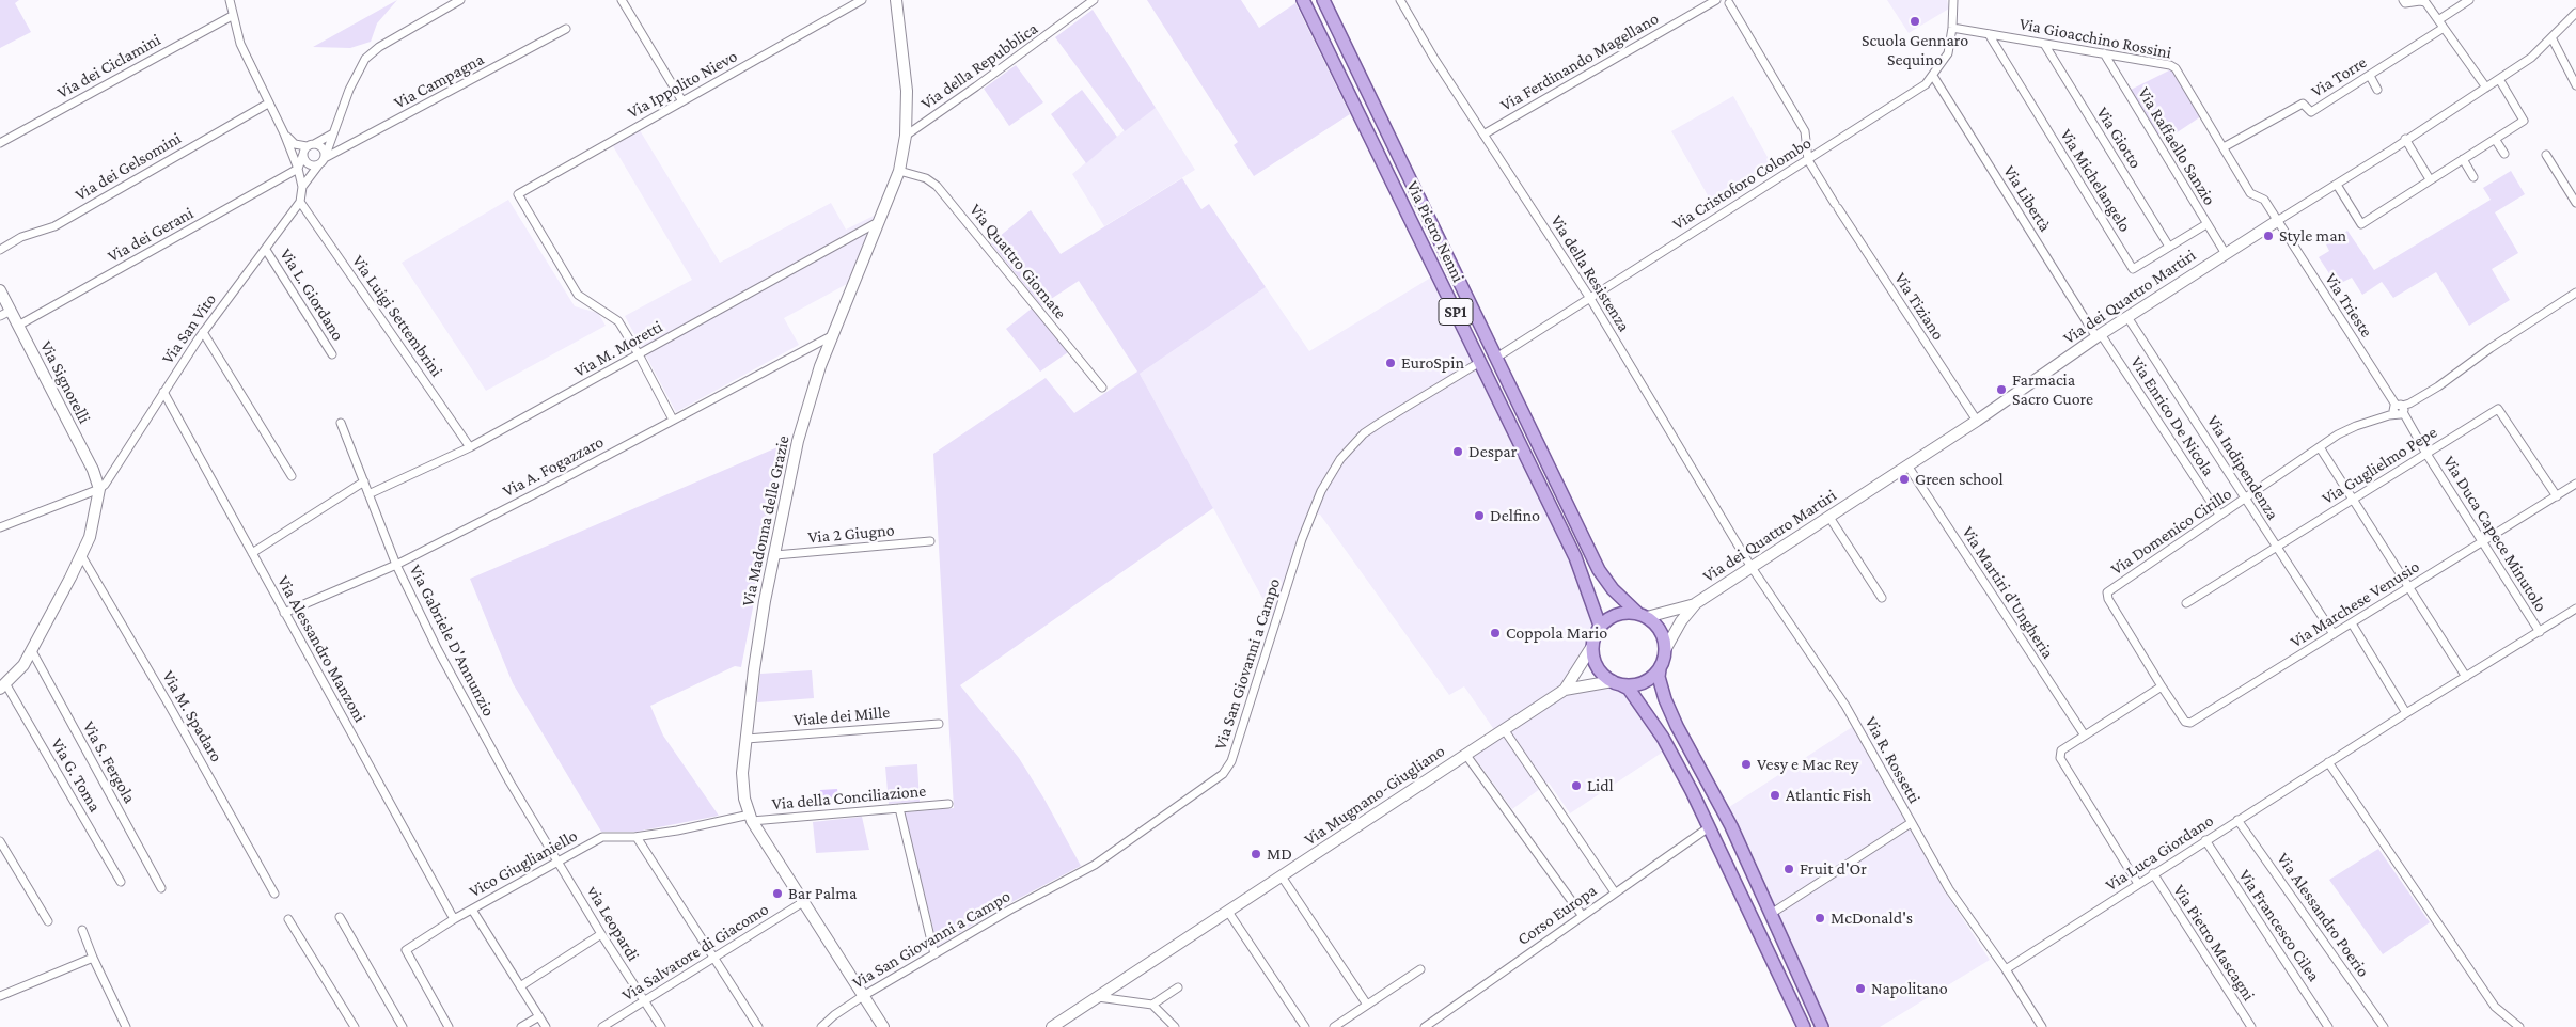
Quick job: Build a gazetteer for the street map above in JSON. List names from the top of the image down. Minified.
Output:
{"streets":{"main road":["Via Pietro Nenni","SP1"],"street":["Via Gioacchino Rossini","Via Ferdinando Magellano","Via dei Ciclamini","Via della Repubblica","Via Torre","Via Campagna","Via Ippolito Nievo","Via Giotto","Via Raffaello Sanzio","Via dei Gelsomini","Via Michelangelo","Via Cristoforo Colombo","Via Libertà","Via dei Gerani","Via Quattro Giornate","Via della Resistenza","Via L. Giordano","Via dei Quattro Martiri","Via Trieste","Via Tiziano","Via Luigi Settembrini","Via San Vito","Via M. Moretti","Via Signorelli","Via Enrico De Nicola","Via Guglielmo Pepe","Via A. Fogazzaro","Via Indipendenza","Via Madonna delle Grazie","Via Domenico Cirillo","Via 2 Giugno","Via Duca Capece Minutolo","Via Martiri d'Ungheria","Via Marchese Venusio","Via Gabriele D'Annunzio","Via Alessandro Manzoni","Via San Giovanni a Campo","Via M. Spadaro","Viale dei Mille","Via R. Rossetti","Via S. Fergola","Via G. Toma","Via Mugnano-Giugliano","Via della Conciliazione","Via Luca Giordano","Vico Giuglianiello","Corso Europa","Via Alessandro Poerio","via Leopardi","Via Francesco Cilea","Via Pietro Mascagni","Via Salvatore di Giacomo"]},"crossings":[["Via Gioacchino Rossini","Via Torre"],["Via Gioacchino Rossini","Via Giotto"],["Via Gioacchino Rossini","Via Raffaello Sanzio"],["Via Gioacchino Rossini","Via Michelangelo"],["Via Gioacchino Rossini","Via Cristoforo Colombo"],["Via Gioacchino Rossini","Via dei Quattro Martiri"],["Via Gioacchino Rossini","Via Trieste"],["Via Ferdinando Magellano","Via della Resistenza"],["Via dei Ciclamini","Via San Vito"],["Via della Repubblica","Via Madonna delle Grazie"],["Via Campagna","Via San Vito"],["Via Ippolito Nievo","Via M. Moretti"],["Via Giotto","Via Michelangelo"],["Via Raffaello Sanzio","Via Michelangelo"],["Via Raffaello Sanzio","Via dei Quattro Martiri"],["Via dei Gelsomini","Via San Vito"],["Via Cristoforo Colombo","Via Libertà"],["Via Cristoforo Colombo","Via Pietro Nenni"],["Via Cristoforo Colombo","Via della Resistenza"],["Via Cristoforo Colombo","Via Tiziano"],["Via Libertà","Via dei Quattro Martiri"],["Via Libertà","Via Enrico De Nicola"],["Via Pietro Nenni","Via dei Quattro Martiri"],["Via Pietro Nenni","Via San Giovanni a Campo"],["Via Pietro Nenni","Via Mugnano-Giugliano"],["Via dei Gerani","Via San Vito"],["Via dei Gerani","Via Signorelli"],["Via Quattro Giornate","Via Madonna delle Grazie"],["Via della Resistenza","Via dei Quattro Martiri"],["Via della Resistenza","Via R. Rossetti"],["Via L. Giordano","Via San Vito"],["Via dei Quattro Martiri","Via Trieste"],["Via dei Quattro Martiri","Via Tiziano"],["Via dei Quattro Martiri","Via Enrico De Nicola"],["Via dei Quattro Martiri","Via Indipendenza"],["Via dei Quattro Martiri","Via Martiri d'Ungheria"],["Via dei Quattro Martiri","Via R. Rossetti"],["Via dei Quattro Martiri","Via Mugnano-Giugliano"],["Via Trieste","Via Domenico Cirillo"],["Via Trieste","Via Duca Capece Minutolo"],["Via Luigi Settembrini","Via San Vito"],["Via Luigi Settembrini","Via M. Moretti"],["Via San Vito","Via Signorelli"],["Via San Vito","Via Alessandro Manzoni"],["Via M. Moretti","Via Madonna delle Grazie"],["Via M. Moretti","Via Gabriele D'Annunzio"],["Via Guglielmo Pepe","Via Indipendenza"],["Via Guglielmo Pepe","Via Duca Capece Minutolo"],["Via Guglielmo Pepe","Via Marchese Venusio"],["Via A. Fogazzaro","Via Madonna delle Grazie"],["Via A. Fogazzaro","Via Gabriele D'Annunzio"],["Via A. Fogazzaro","Via Alessandro Manzoni"],["Via Indipendenza","Via Domenico Cirillo"],["Via Indipendenza","Via Marchese Venusio"],["Via Madonna delle Grazie","Via 2 Giugno"],["Via Madonna delle Grazie","Via San Giovanni a Campo"],["Via Madonna delle Grazie","Viale dei Mille"],["Via Madonna delle Grazie","Via della Conciliazione"],["Via Madonna delle Grazie","Vico Giuglianiello"],["Via Madonna delle Grazie","Via Salvatore di Giacomo"],["Via Domenico Cirillo","Via Duca Capece Minutolo"],["Via Domenico Cirillo","Via Marchese Venusio"],["Via Duca Capece Minutolo","Via Marchese Venusio"],["Via Duca Capece Minutolo","Via Luca Giordano"],["Via Gabriele D'Annunzio","Vico Giuglianiello"],["Via Gabriele D'Annunzio","via Leopardi"],["Via Alessandro Manzoni","Vico Giuglianiello"],["Via R. Rossetti","Via Luca Giordano"],["Via della Conciliazione","Vico Giuglianiello"],["Via Luca Giordano","Via Alessandro Poerio"],["Via Luca Giordano","Via Francesco Cilea"],["Via Luca Giordano","Via Pietro Mascagni"],["Vico Giuglianiello","via Leopardi"],["via Leopardi","Via Salvatore di Giacomo"]],"places":["Scuola Gennaro Sequino","Style man","EuroSpin","Farmacia Sacro Cuore","Despar","Green school","Delfino","Coppola Mario","Vesy e Mac Rey","Lidl","Atlantic Fish","MD","Fruit d'Or","Bar Palma","McDonald's","Napolitano"]}
